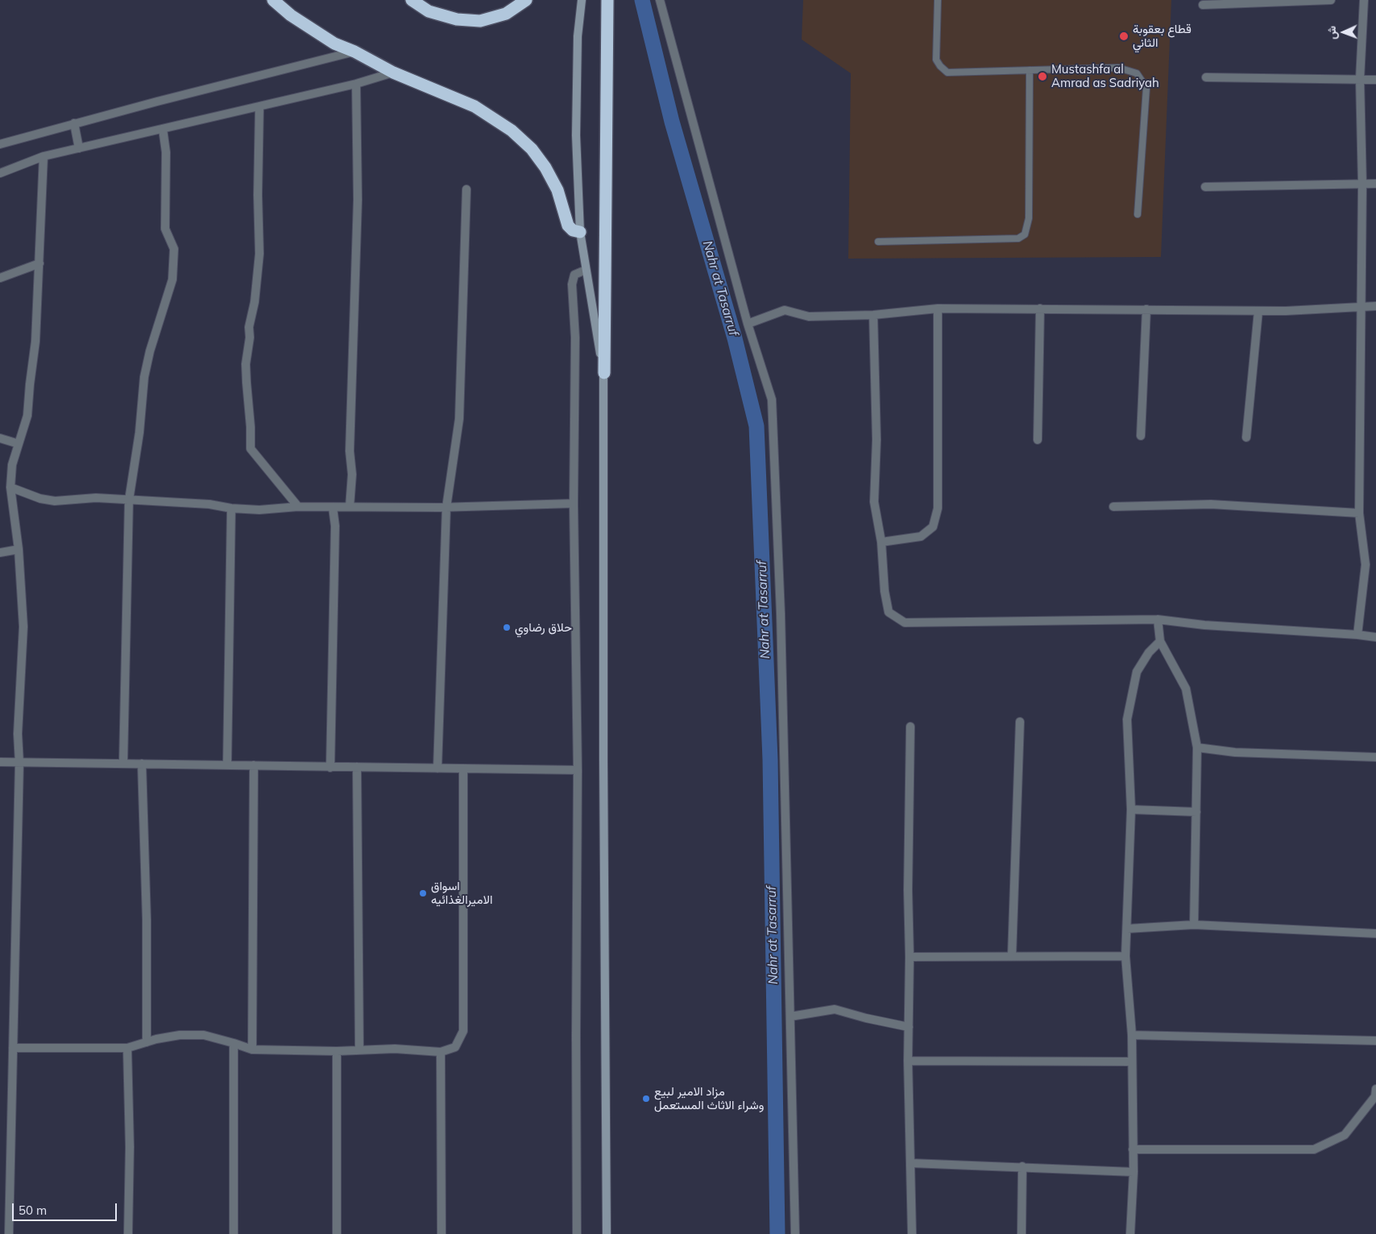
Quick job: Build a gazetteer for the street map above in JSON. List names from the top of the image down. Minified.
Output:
{"water":["Nahr at Tasarruf"],"places":["قطاع بعقوبة الثاني","Mustashfa al Amrad as Sadriyah","حلاق رضاوي","اسواق الاميرالغذائيه","مزاد الامير لبيع وشراء الاثاث المستعمل"],"scale_bar":"50 m","north":"left"}
